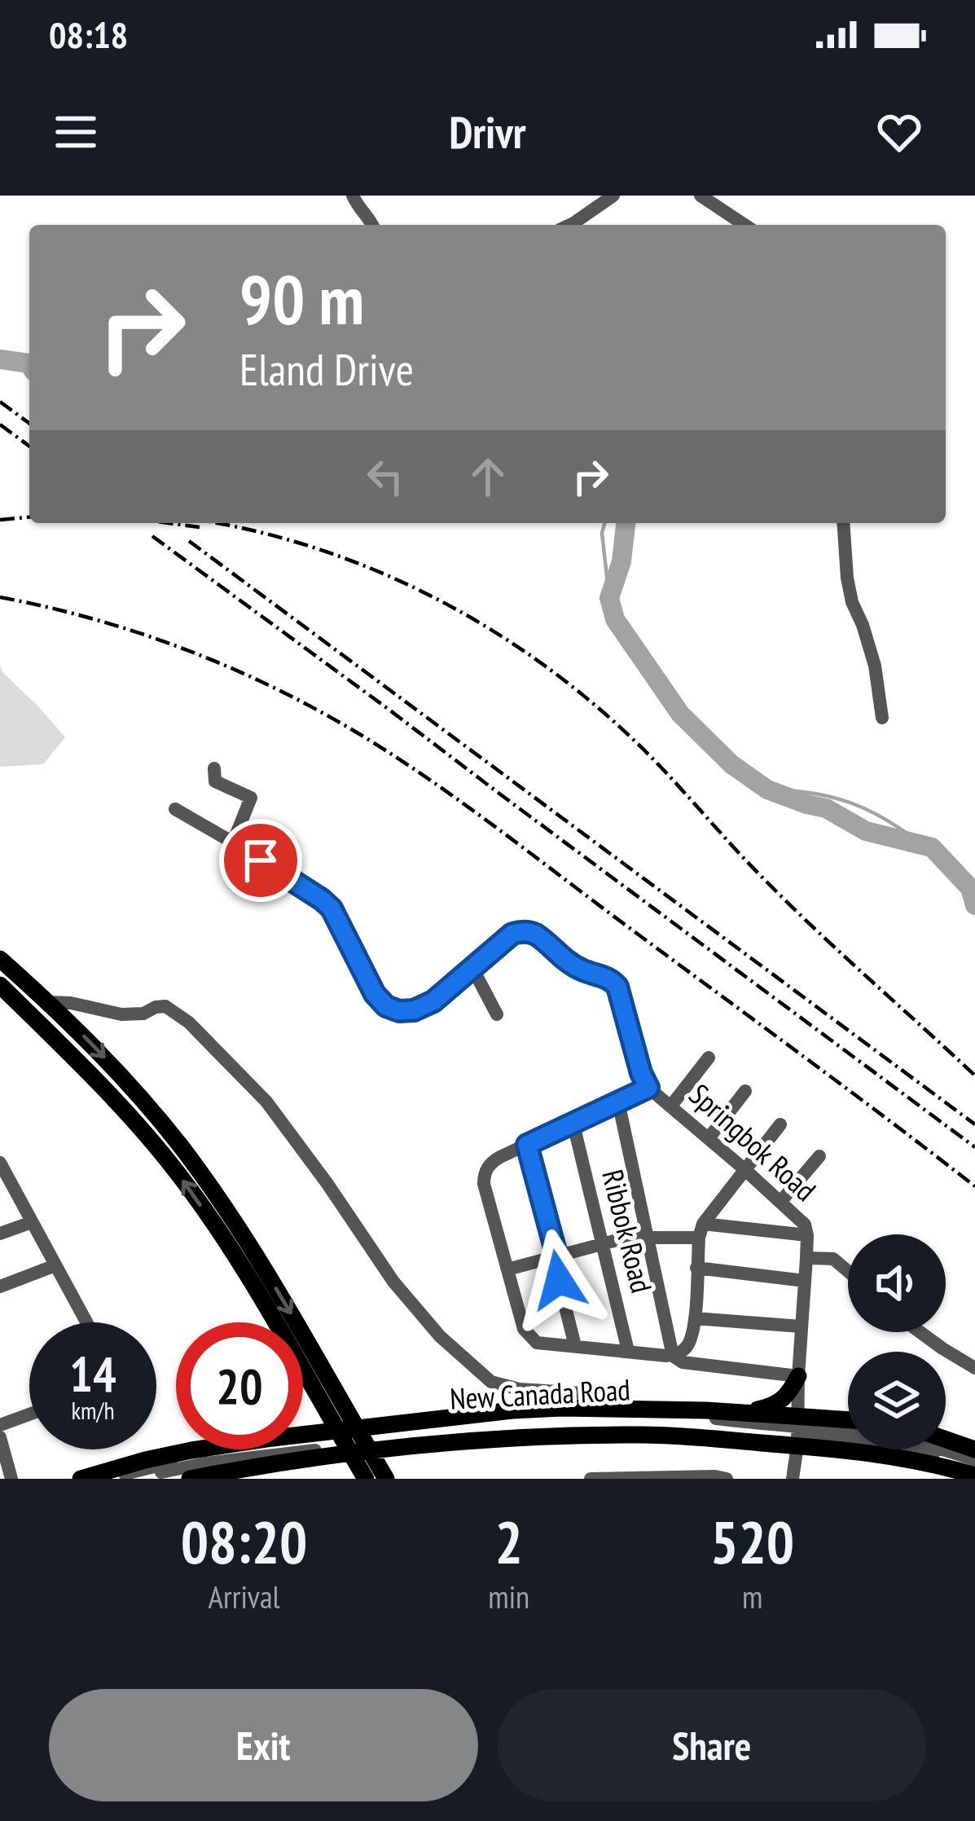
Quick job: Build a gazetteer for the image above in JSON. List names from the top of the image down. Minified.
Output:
{"streets":{"main road":["New Canada Road"],"street":["Springbok Road","Ribbok Road"]},"crossings":[["Springbok Road","New Canada Road"]],"page":{"status":"08:18","header":"Drivr","turn":["90 m","Eland Drive"],"speed":"14 km/h","limit":"20","eta":["08:20","Arrival","2","min","520","m"],"buttons":["Exit","Share"]}}
